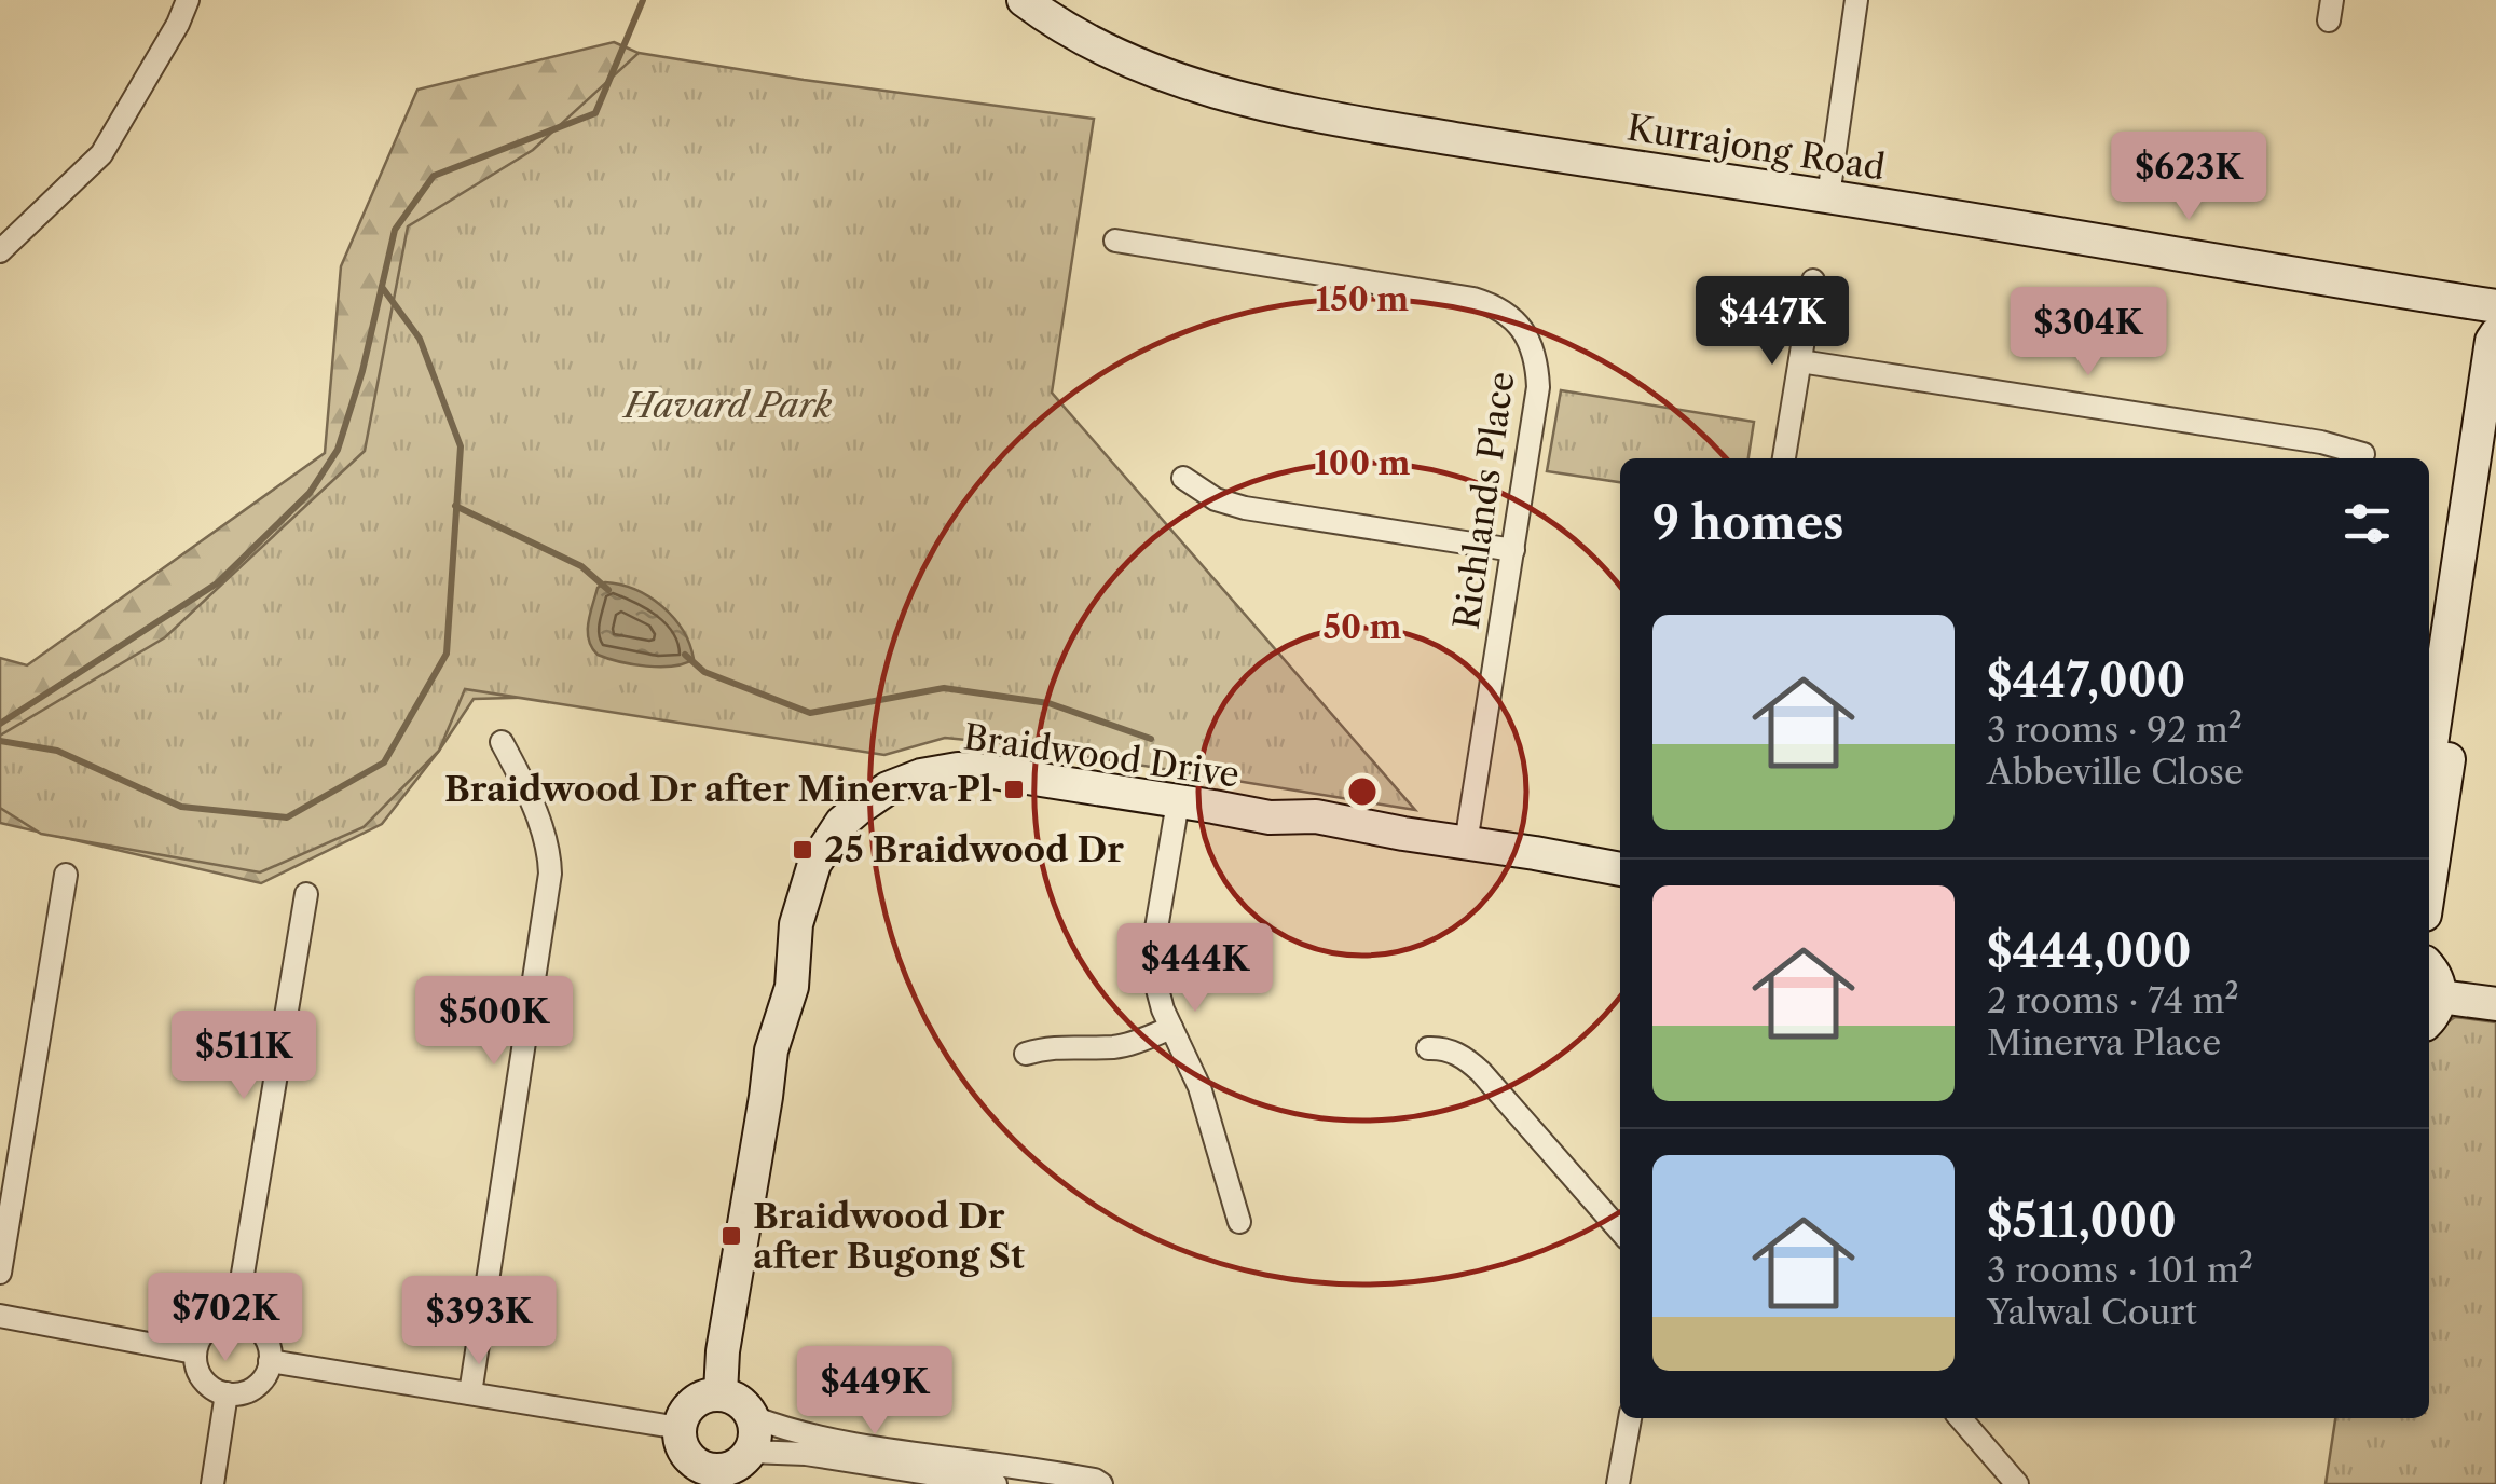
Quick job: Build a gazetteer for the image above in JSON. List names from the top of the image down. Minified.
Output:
{"streets":{"street":["Kurrajong Road","Richlands Place","Braidwood Drive"]},"crossings":[["Richlands Place","Braidwood Drive"]],"parks":["Havard Park"],"places":{"transit":["Braidwood Dr after Minerva Pl","25 Braidwood Dr","Braidwood Dr after Bugong St"]},"page":{"price":["$623K","$447K","$304K","$444K","$500K","$511K","$702K","$393K","$449K"],"heading":"9 homes","list":[{"name":"$447,000","note":"3 rooms · 92 m² · Abbeville Close"},{"name":"$444,000","note":"2 rooms · 74 m² · Minerva Place"},{"name":"$511,000","note":"3 rooms · 101 m² · Yalwal Court"}]},"rings":["150 m","100 m","50 m"]}
